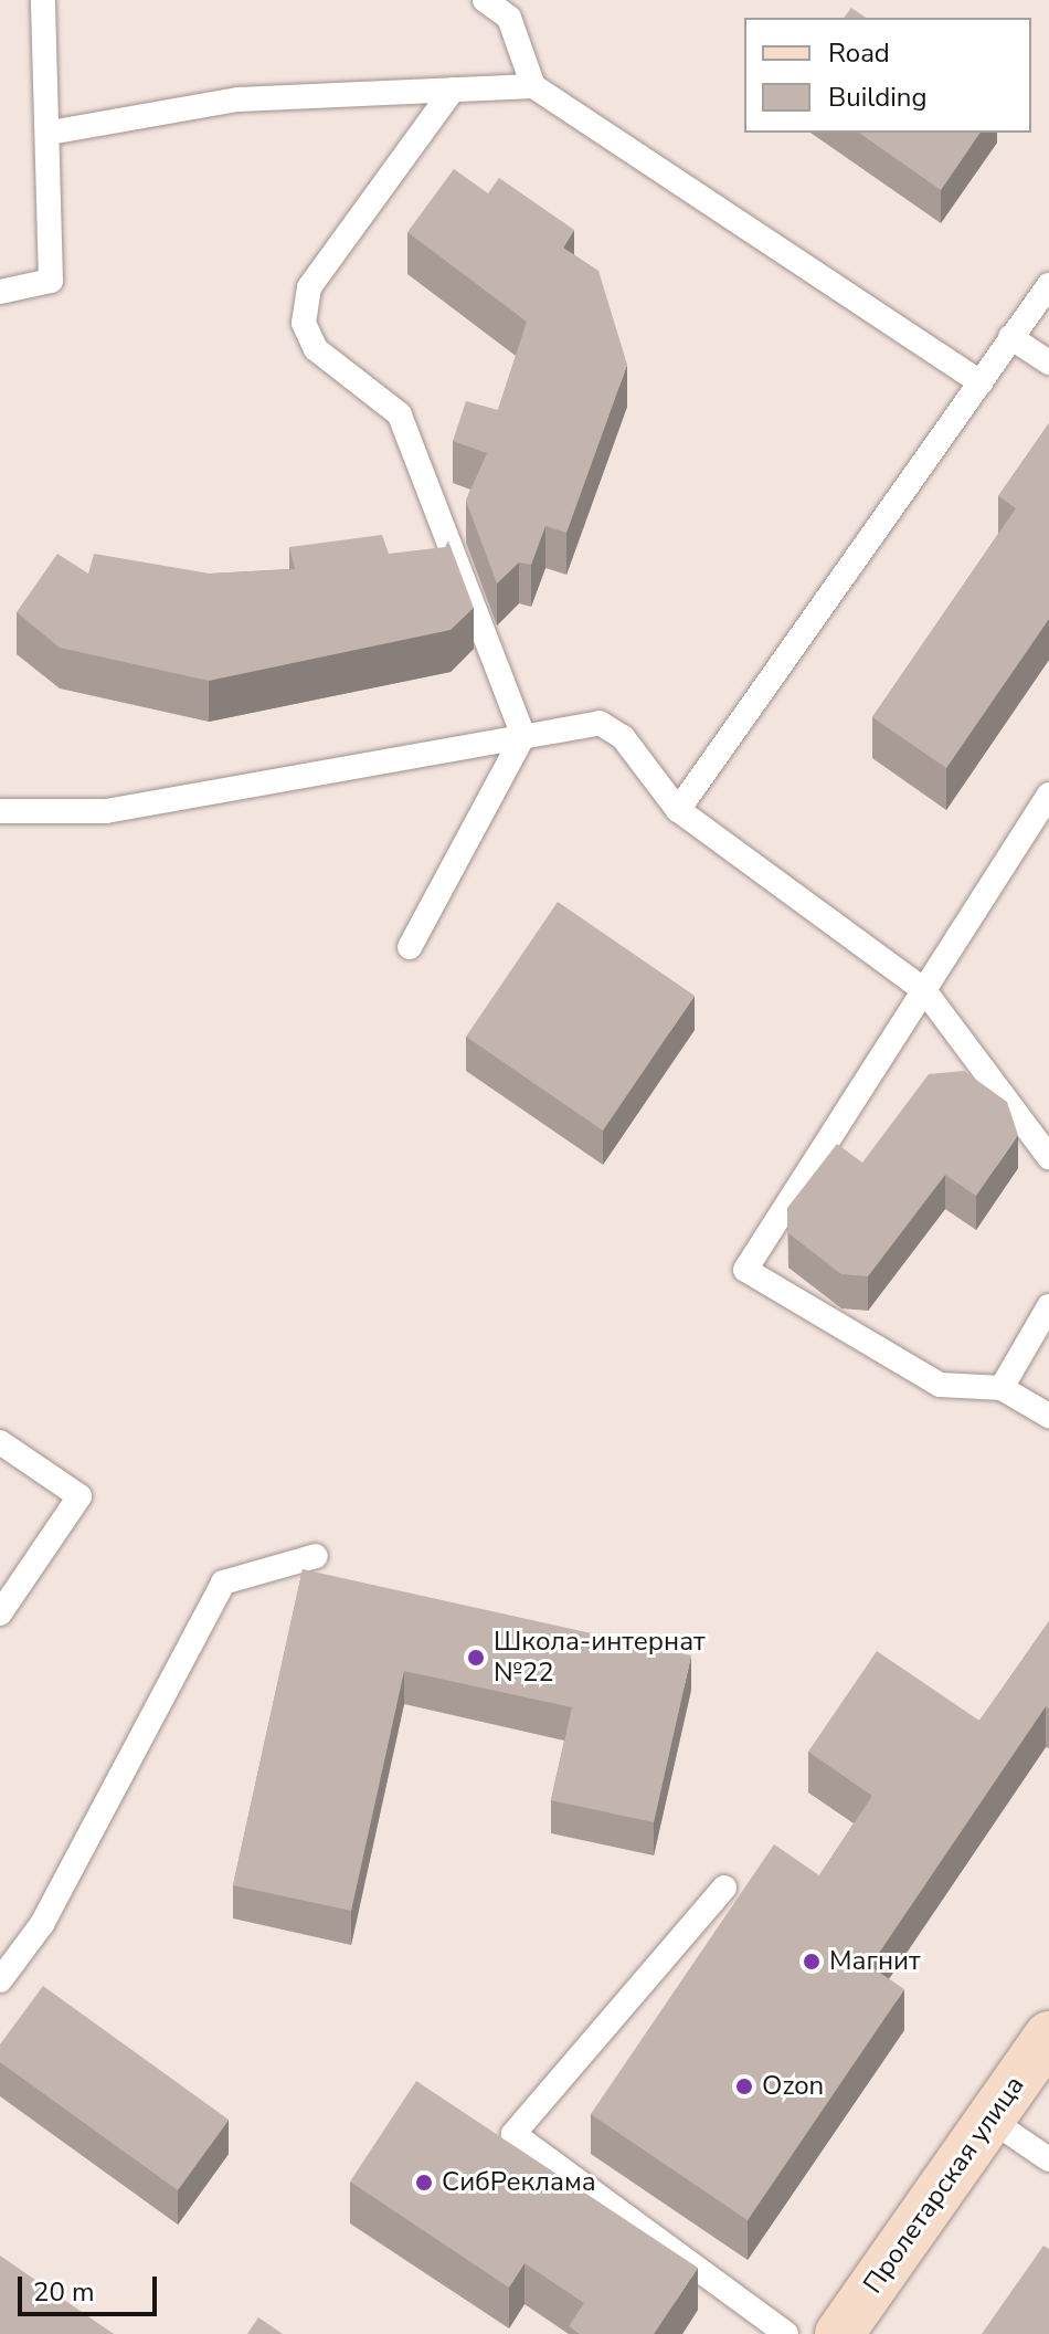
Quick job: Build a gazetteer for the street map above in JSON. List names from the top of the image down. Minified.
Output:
{"streets":{"street":["Пролетарская улица"]},"places":["Школа-интернат №22","Магнит","Ozon","СибРеклама"],"legend":["Road","Building"],"scale_bar":"20 m"}
